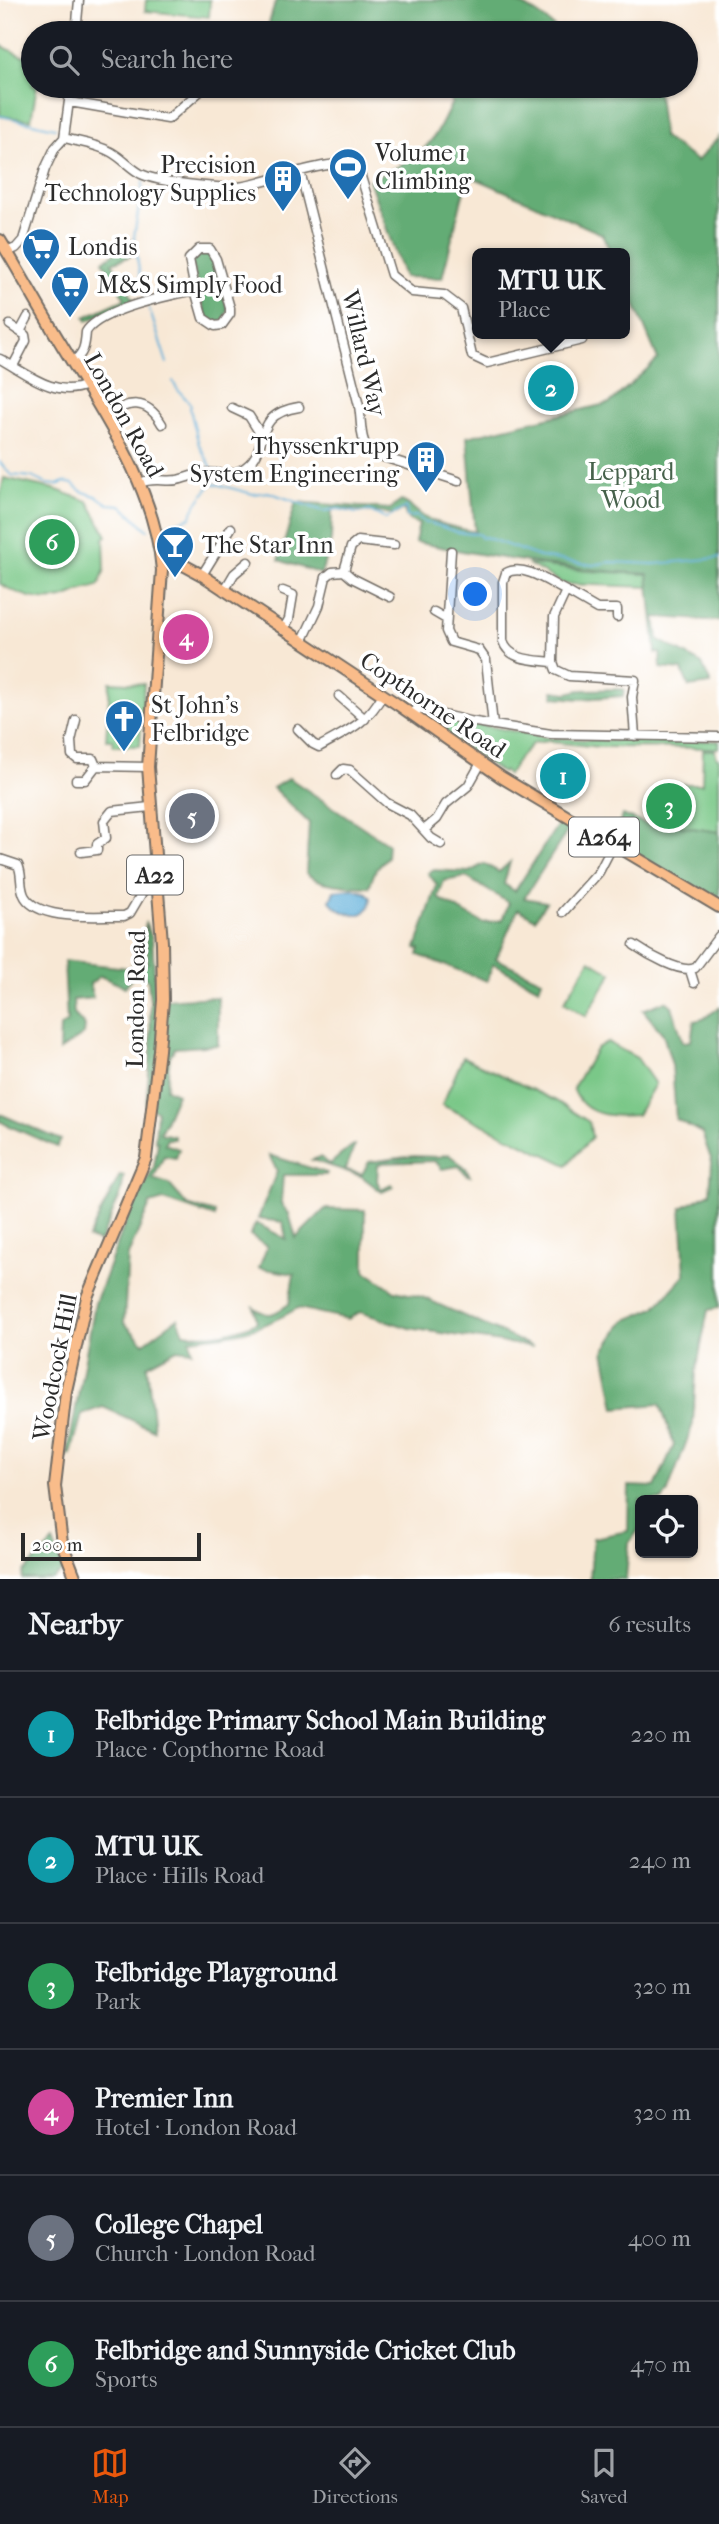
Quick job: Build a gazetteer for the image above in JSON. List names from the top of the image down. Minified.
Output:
{"streets":{"highway":["London Road","Copthorne Road","A264","A22","Woodcock Hill"],"street":["Willard Way"]},"crossings":[["London Road","Copthorne Road"],["London Road","Woodcock Hill"]],"parks":["Leppard Wood"],"places":{"sports":["Volume 1 Climbing"],"building":["Precision Technology Supplies","Thyssenkrupp System Engineering"],"supermarket":["Londis","M&S Simply Food"],"bar":["The Star Inn"],"church":["St John's Felbridge"]},"scale_bar":"200 m","page":{"search":"Search here","popup":["MTU UK","Place"],"pins":["2","6","4","1","3","5"],"scale":"200 m","heading":["Nearby","6 results"],"list":[{"mark":"1","name":"Felbridge Primary School Main Building","note":"Place · Copthorne Road","value":"220 m"},{"mark":"2","name":"MTU UK","note":"Place · Hills Road","value":"240 m"},{"mark":"3","name":"Felbridge Playground","note":"Park","value":"320 m"},{"mark":"4","name":"Premier Inn","note":"Hotel · London Road","value":"320 m"},{"mark":"5","name":"College Chapel","note":"Church · London Road","value":"400 m"},{"mark":"6","name":"Felbridge and Sunnyside Cricket Club","note":"Sports","value":"470 m"}],"nav":["Map","Directions","Saved"]}}
